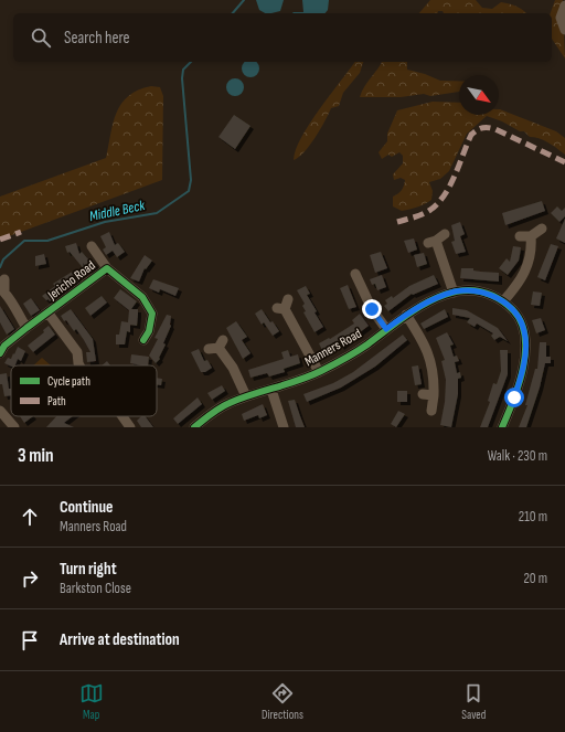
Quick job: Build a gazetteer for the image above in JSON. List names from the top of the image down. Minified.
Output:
{"streets":{"street":["Jericho Road","Manners Road"]},"water":["Middle Beck"],"legend":["Cycle path","Path"],"north":"bottom right","page":{"search":"Search here","heading":["3 min","Walk · 230 m"],"list":[["Continue","Manners Road","210 m"],["Turn right","Barkston Close","20 m"],"Arrive at destination"],"nav":["Map","Directions","Saved"]}}
